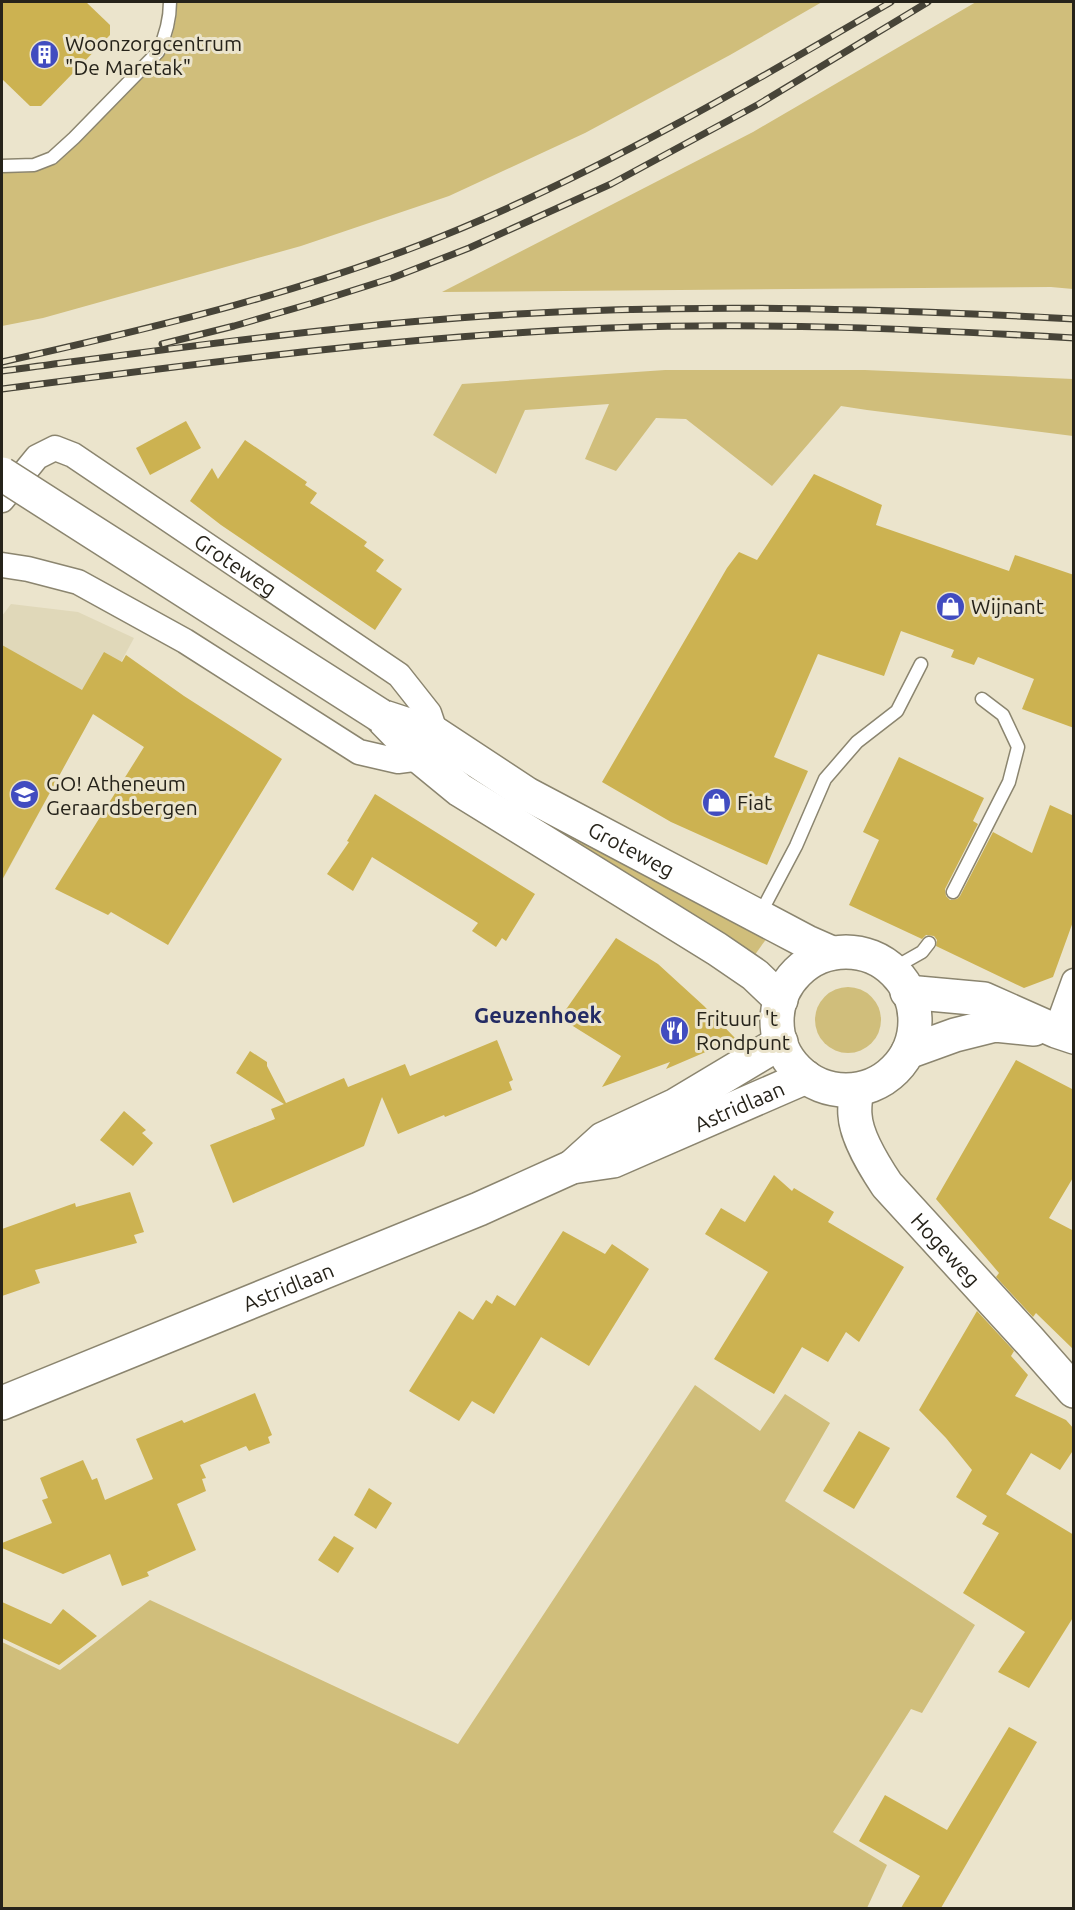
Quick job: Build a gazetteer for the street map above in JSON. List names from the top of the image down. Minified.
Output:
{"streets":{"main road":["Groteweg","Astridlaan","Hogeweg"]},"crossings":[["Groteweg","Astridlaan"],["Groteweg","Hogeweg"],["Astridlaan","Hogeweg"]],"districts":["Geuzenhoek"],"places":{"building":["Woonzorgcentrum \"De Maretak\""],"shop":["Wijnant","Fiat"],"school or university":["GO! Atheneum Geraardsbergen"],"restaurant":["Frituur 't Rondpunt"]}}
